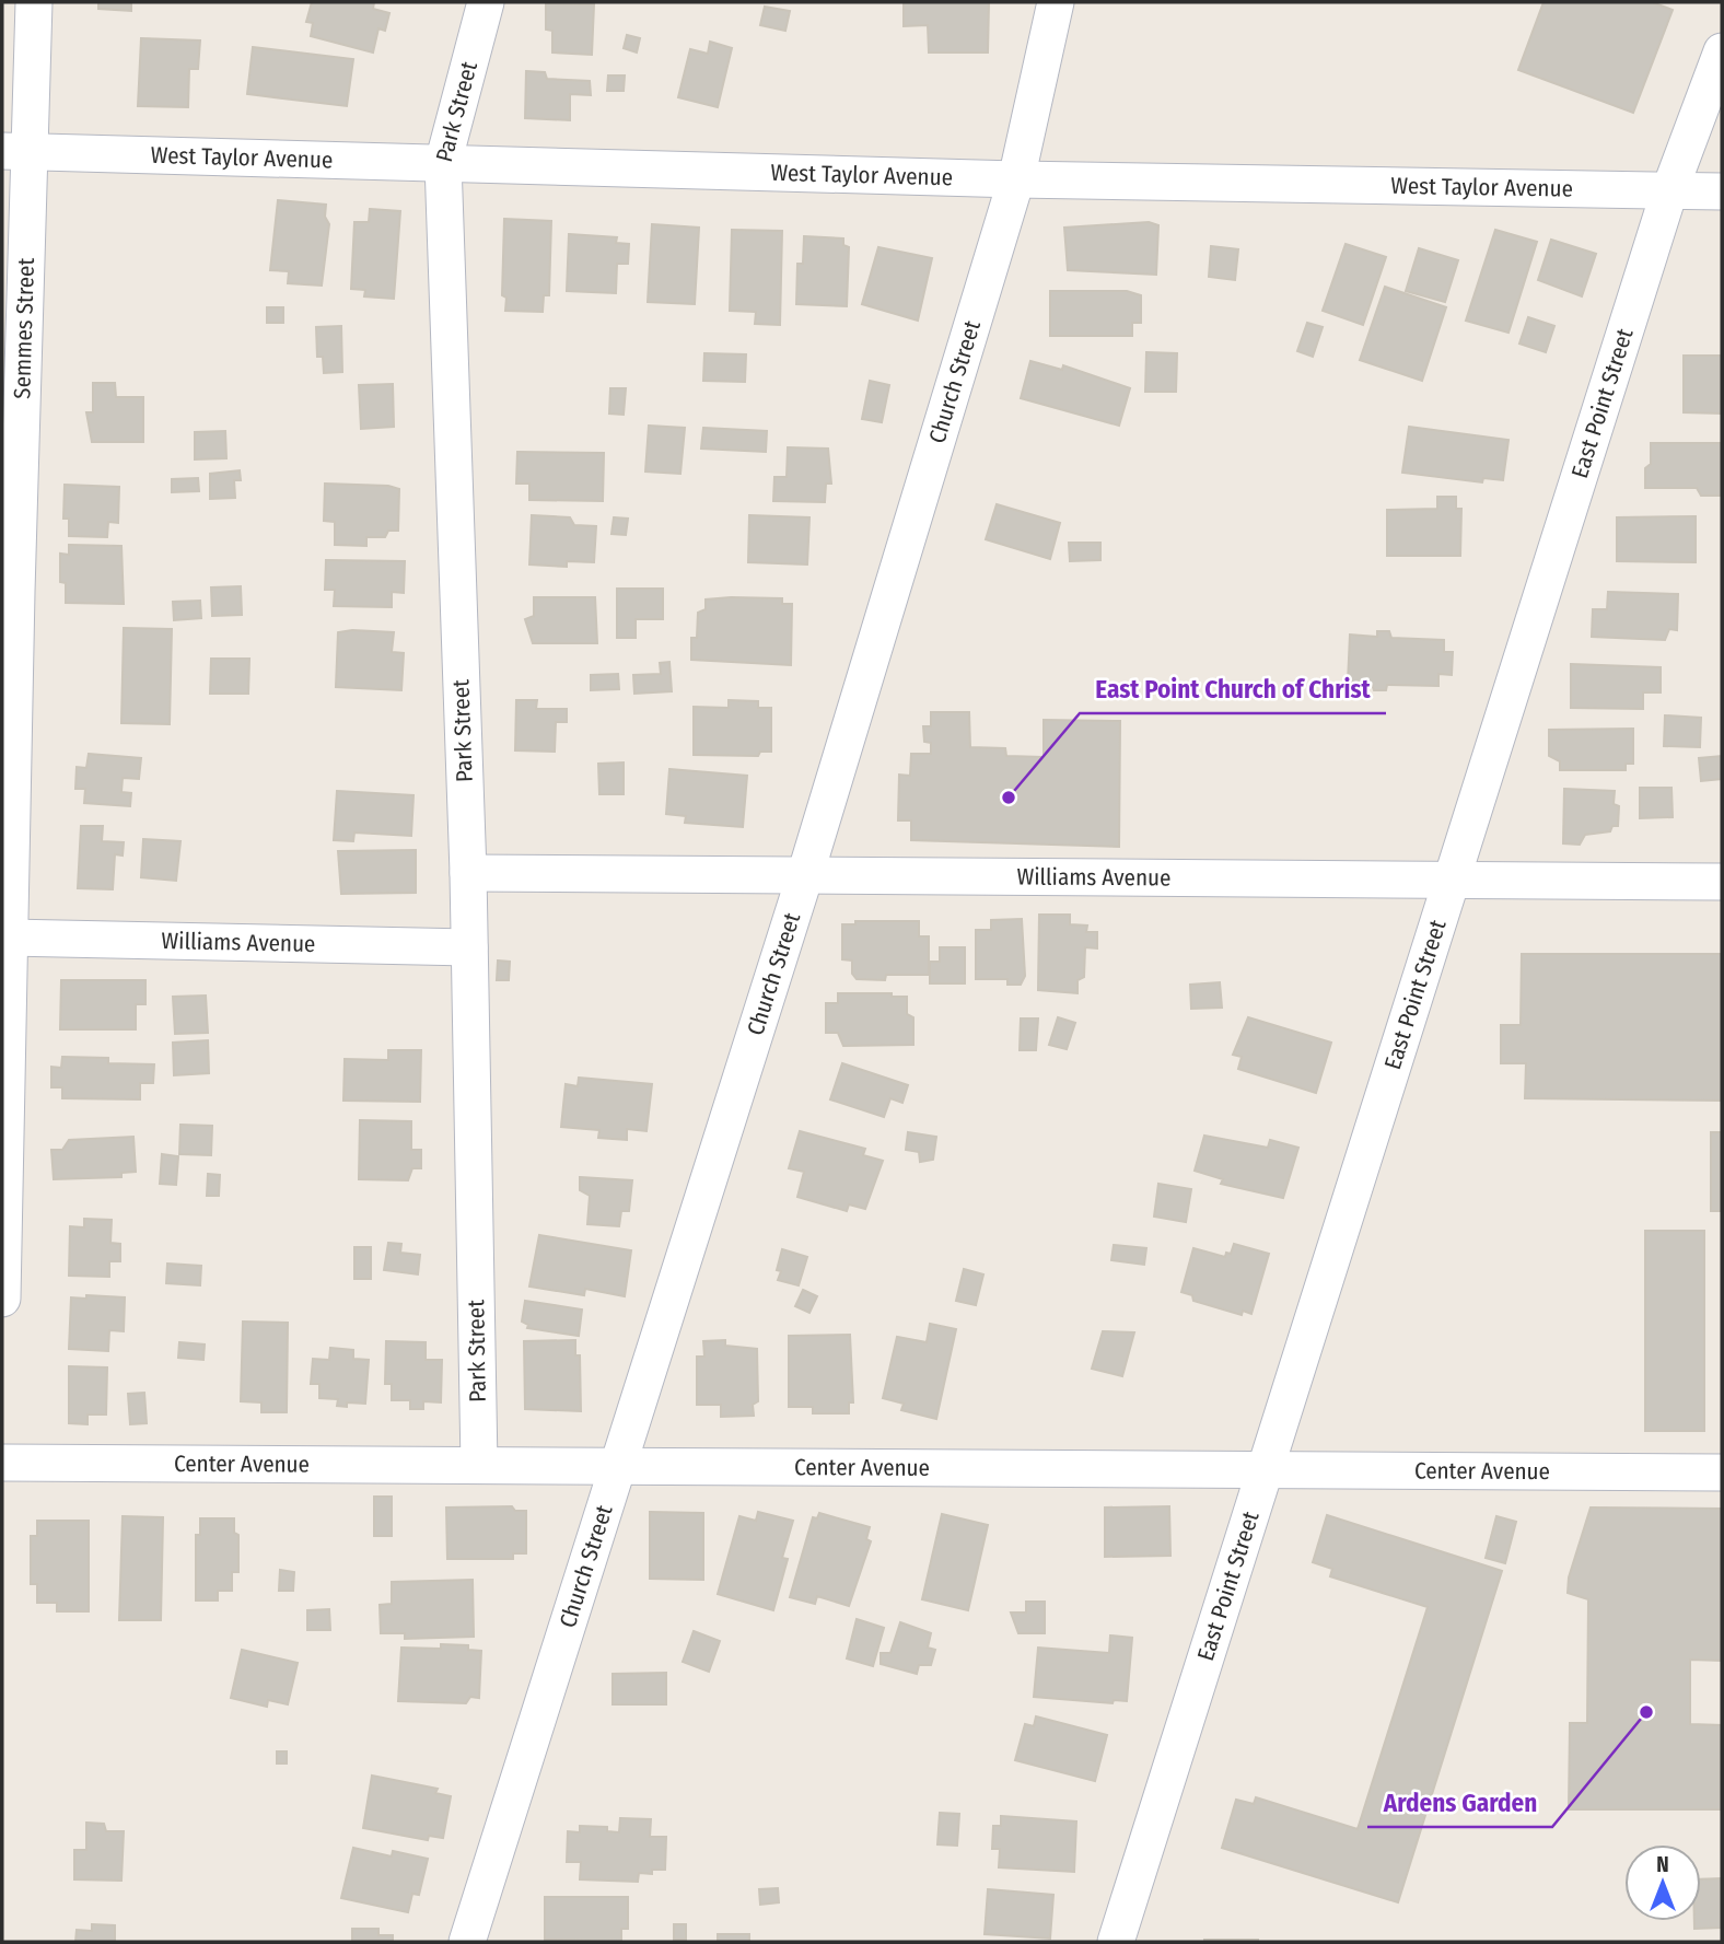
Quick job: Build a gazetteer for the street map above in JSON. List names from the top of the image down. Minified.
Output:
{"streets":{"street":["Park Street","West Taylor Avenue","Semmes Street","Church Street","East Point Street","Williams Avenue","Center Avenue"]},"crossings":[["Park Street","West Taylor Avenue"],["Park Street","Williams Avenue"],["Park Street","Center Avenue"],["West Taylor Avenue","Semmes Street"],["West Taylor Avenue","Church Street"],["West Taylor Avenue","East Point Street"],["Semmes Street","Williams Avenue"],["Church Street","Williams Avenue"],["Church Street","Center Avenue"],["East Point Street","Williams Avenue"],["East Point Street","Center Avenue"]],"places":["East Point Church of Christ","Ardens Garden"],"north":"top"}
